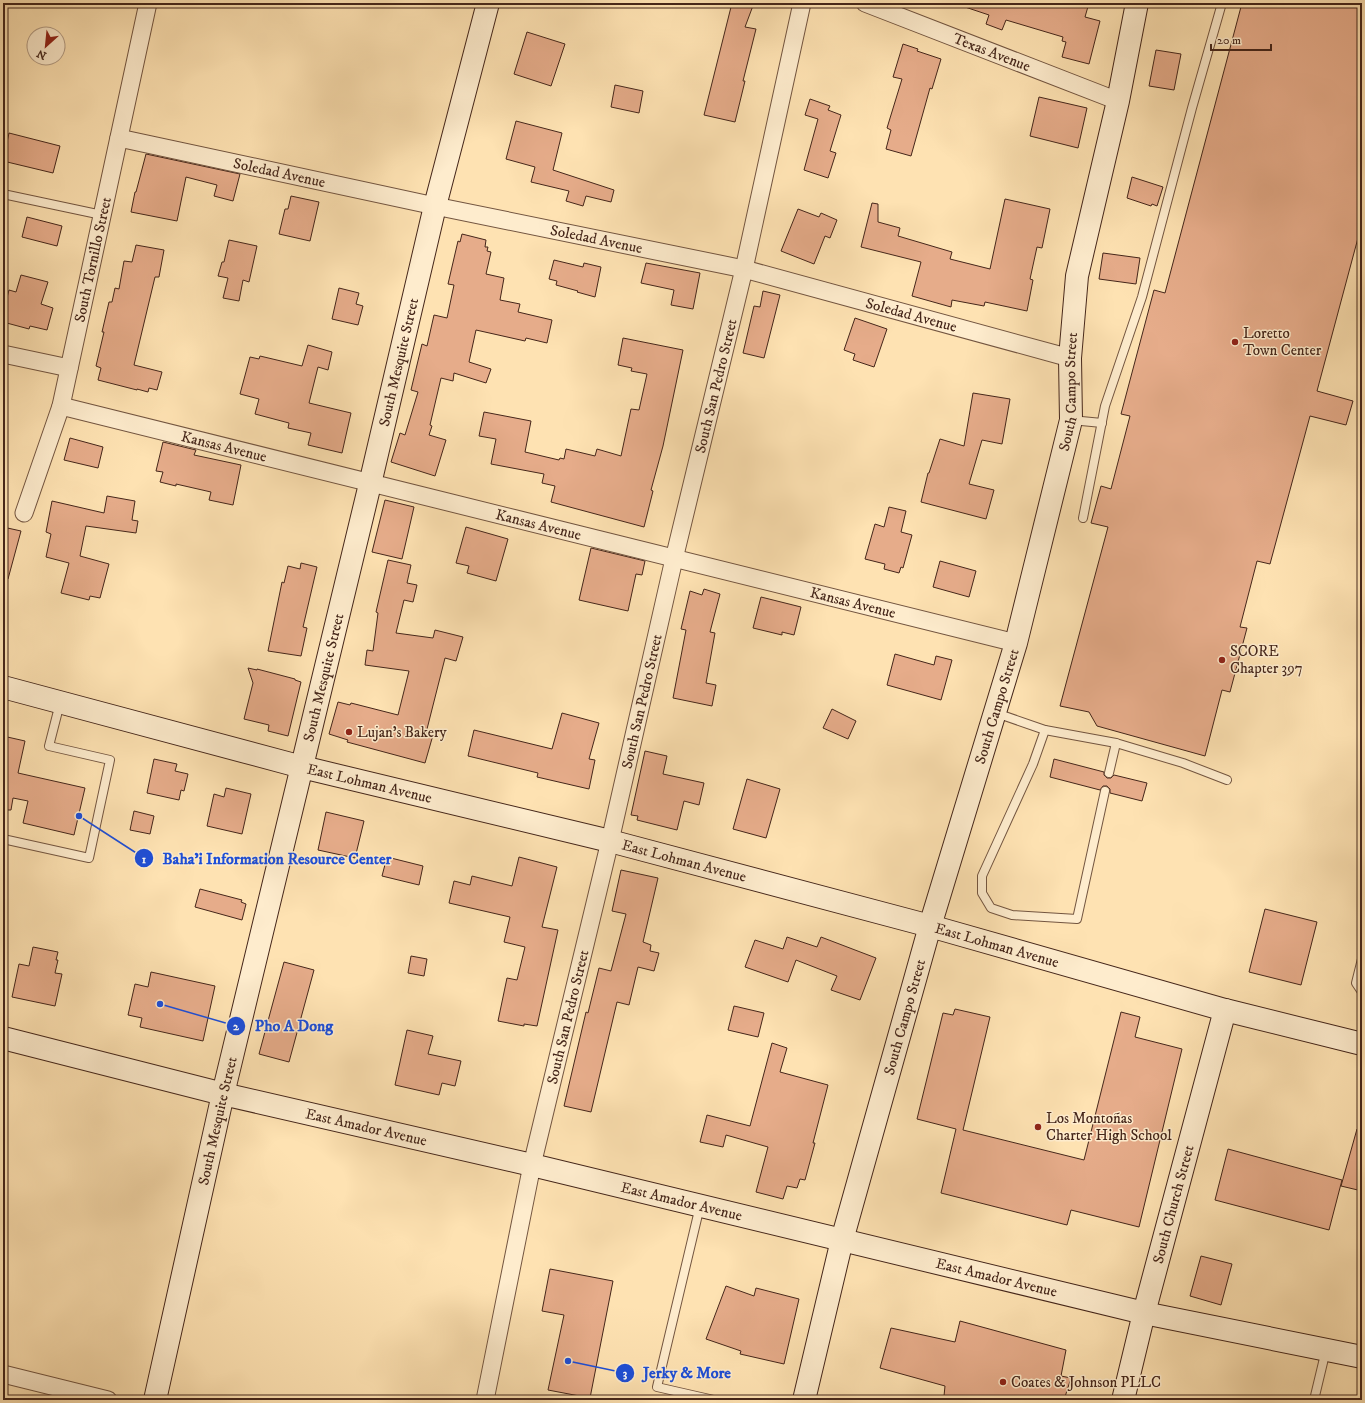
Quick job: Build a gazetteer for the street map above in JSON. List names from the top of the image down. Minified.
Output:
{"streets":{"street":["Texas Avenue","Soledad Avenue","South Tornillo Street","South Mesquite Street","South San Pedro Street","South Campo Street","Kansas Avenue","East Lohman Avenue","East Amador Avenue","South Church Street"]},"crossings":[["Texas Avenue","South Campo Street"],["Soledad Avenue","South Tornillo Street"],["Soledad Avenue","South Mesquite Street"],["Soledad Avenue","South San Pedro Street"],["Soledad Avenue","South Campo Street"],["South Tornillo Street","Kansas Avenue"],["South Mesquite Street","Kansas Avenue"],["South Mesquite Street","East Lohman Avenue"],["South Mesquite Street","East Amador Avenue"],["South San Pedro Street","Kansas Avenue"],["South San Pedro Street","East Lohman Avenue"],["South San Pedro Street","East Amador Avenue"],["South Campo Street","Kansas Avenue"],["South Campo Street","East Lohman Avenue"],["South Campo Street","East Amador Avenue"],["East Lohman Avenue","South Church Street"],["East Amador Avenue","South Church Street"]],"places":["Loretto Town Center","SCORE Chapter 397","Lujan's Bakery","Baha'i Information Resource Center","Pho A Dong","Los Montoñas Charter High School","Jerky & More","Coates & Johnson PLLC"],"scale_bar":"20 m","north":"bottom left"}
